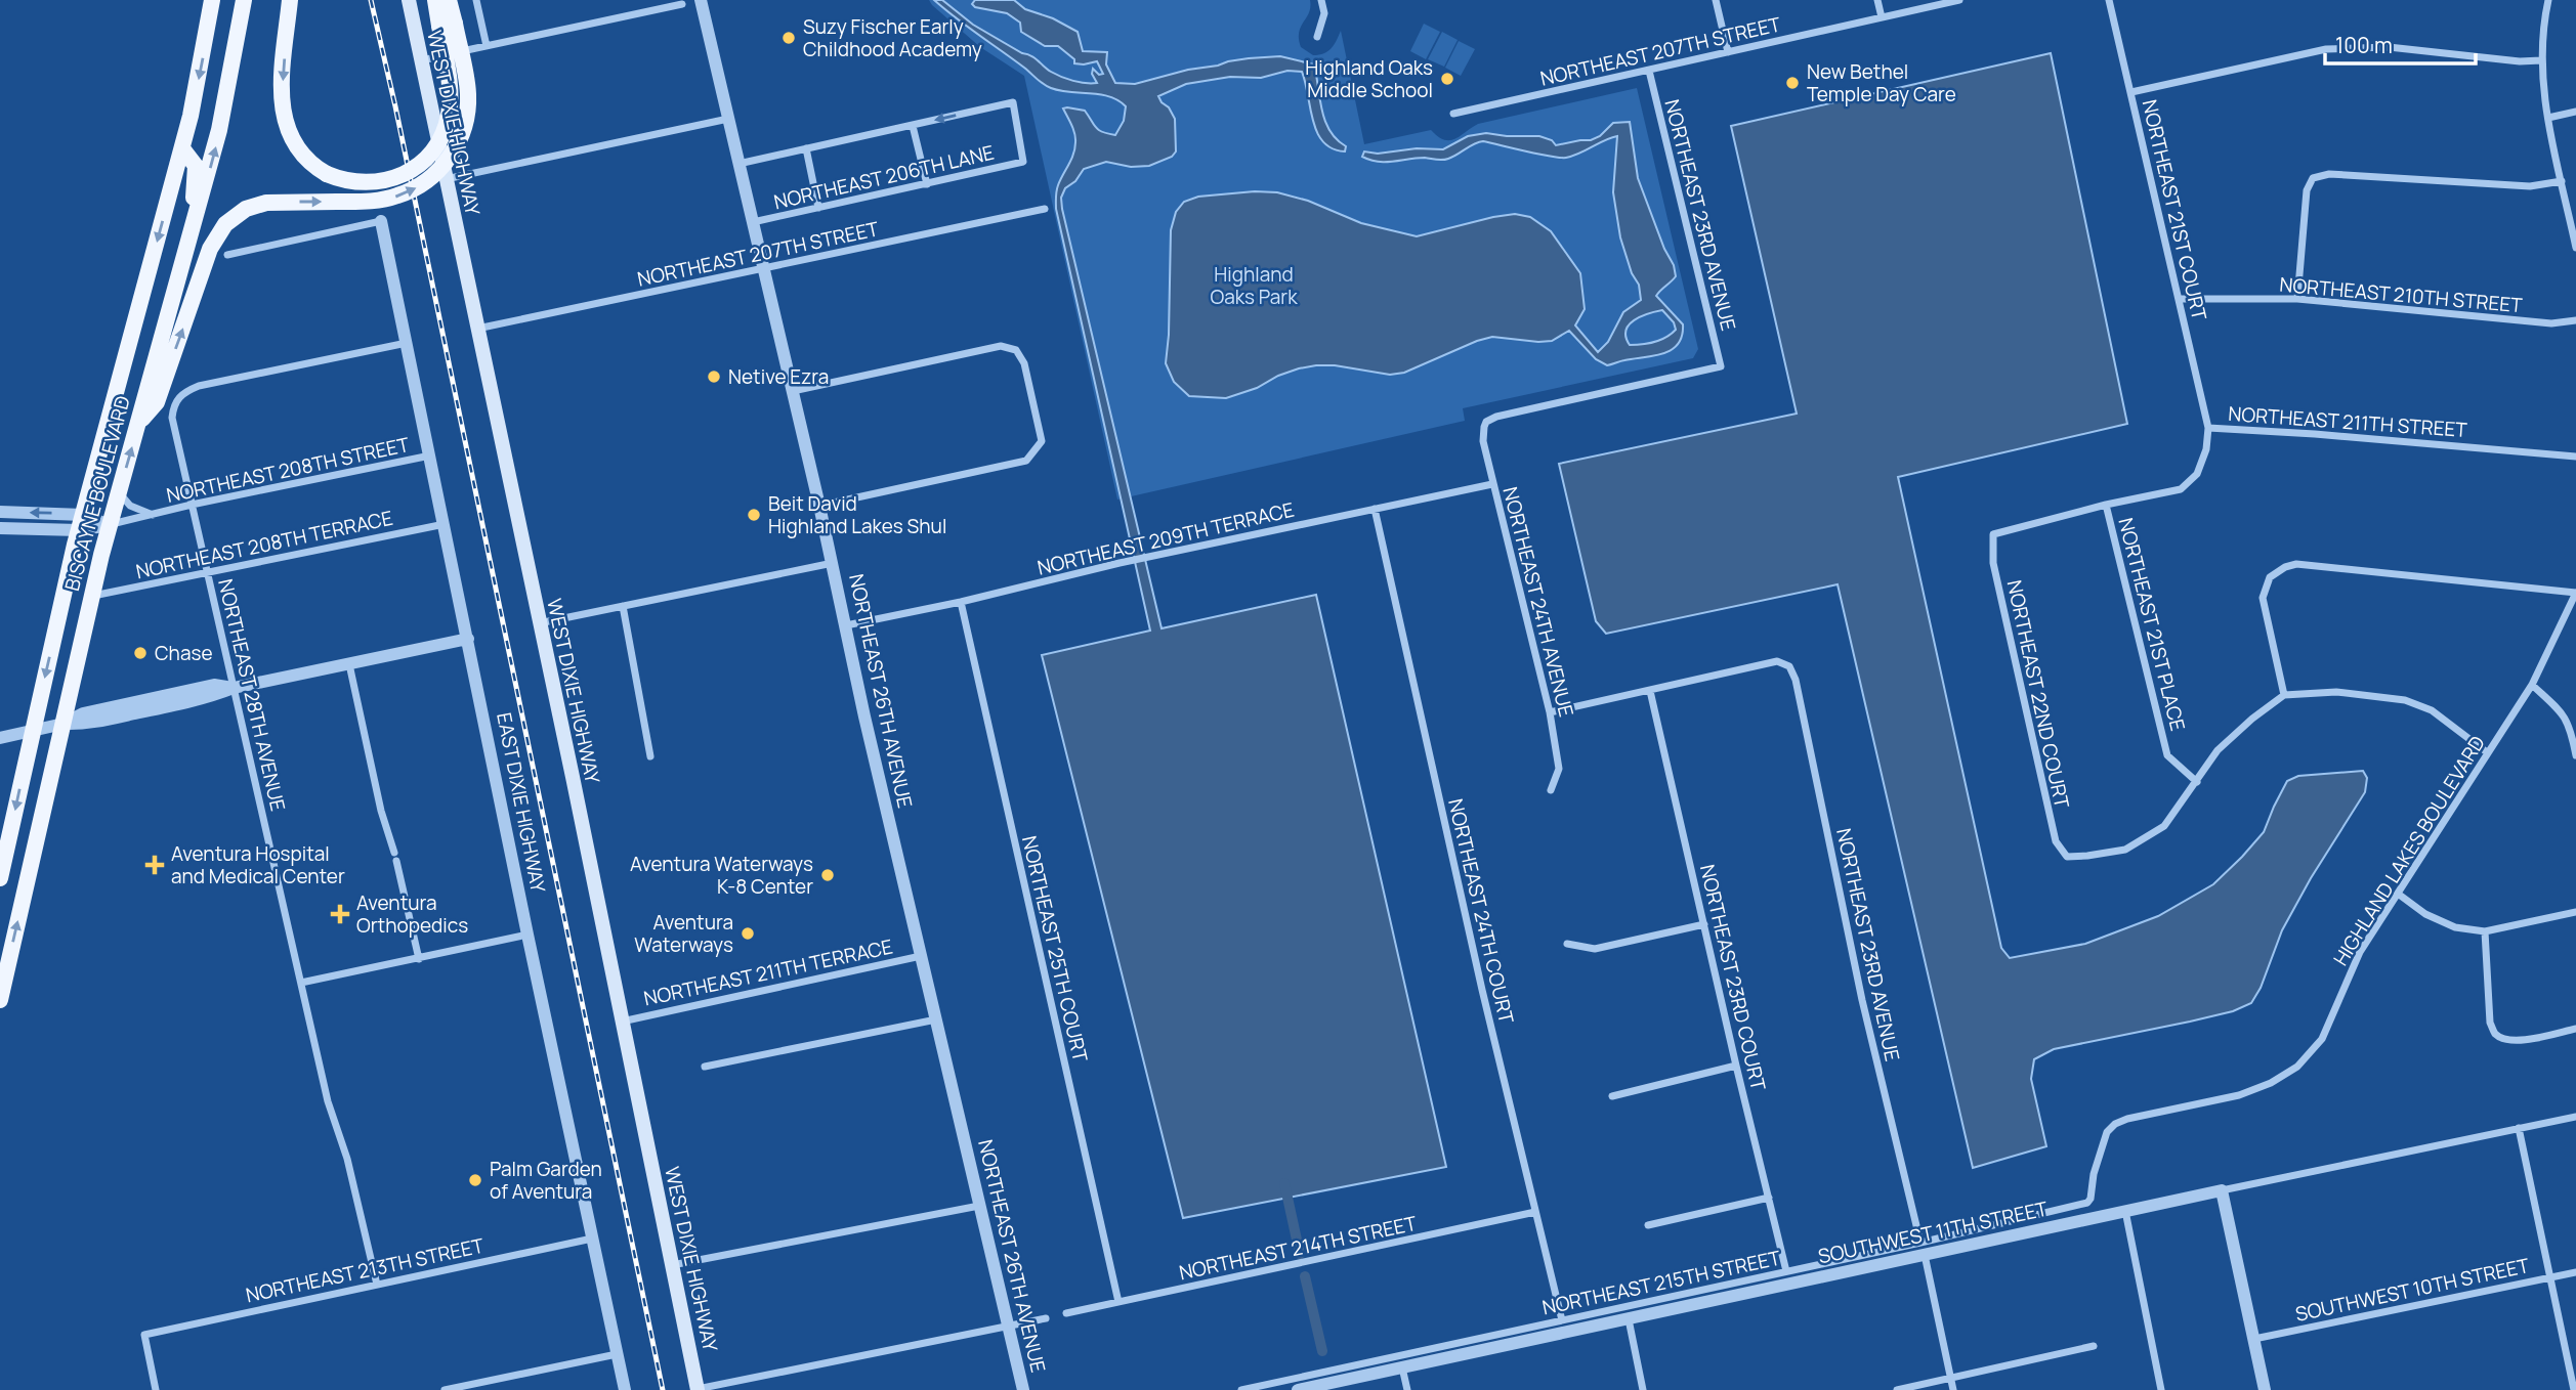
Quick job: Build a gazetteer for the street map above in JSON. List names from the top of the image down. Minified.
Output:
{"streets":{"main road":["WEST DIXIE HIGHWAY","BISCAYNE BOULEVARD"],"street":["NORTHEAST 207TH STREET","NORTHEAST 206TH LANE","NORTHEAST 21ST COURT","NORTHEAST 23RD AVENUE","NORTHEAST 210TH STREET","NORTHEAST 211TH STREET","NORTHEAST 208TH STREET","NORTHEAST 209TH TERRACE","NORTHEAST 208TH TERRACE","NORTHEAST 24TH AVENUE","NORTHEAST 21ST PLACE","NORTHEAST 26TH AVENUE","NORTHEAST 22ND COURT","NORTHEAST 28TH AVENUE","EAST DIXIE HIGHWAY","HIGHLAND LAKES BOULEVARD","NORTHEAST 24TH COURT","NORTHEAST 25TH COURT","NORTHEAST 211TH TERRACE","NORTHEAST 23RD COURT","SOUTHWEST 11TH STREET","NORTHEAST 214TH STREET","NORTHEAST 213TH STREET","NORTHEAST 215TH STREET","SOUTHWEST 10TH STREET"]},"crossings":[["NORTHEAST 207TH STREET","WEST DIXIE HIGHWAY"],["NORTHEAST 207TH STREET","NORTHEAST 23RD AVENUE"],["NORTHEAST 207TH STREET","NORTHEAST 26TH AVENUE"],["WEST DIXIE HIGHWAY","NORTHEAST 211TH TERRACE"],["NORTHEAST 206TH LANE","NORTHEAST 26TH AVENUE"],["NORTHEAST 21ST COURT","NORTHEAST 210TH STREET"],["NORTHEAST 21ST COURT","NORTHEAST 211TH STREET"],["NORTHEAST 23RD AVENUE","NORTHEAST 24TH AVENUE"],["NORTHEAST 23RD AVENUE","NORTHEAST 23RD COURT"],["NORTHEAST 23RD AVENUE","SOUTHWEST 11TH STREET"],["NORTHEAST 23RD AVENUE","NORTHEAST 215TH STREET"],["NORTHEAST 211TH STREET","NORTHEAST 21ST PLACE"],["NORTHEAST 211TH STREET","NORTHEAST 22ND COURT"],["NORTHEAST 208TH STREET","BISCAYNE BOULEVARD"],["NORTHEAST 208TH STREET","NORTHEAST 28TH AVENUE"],["NORTHEAST 208TH STREET","EAST DIXIE HIGHWAY"],["BISCAYNE BOULEVARD","NORTHEAST 208TH TERRACE"],["NORTHEAST 209TH TERRACE","NORTHEAST 24TH AVENUE"],["NORTHEAST 209TH TERRACE","NORTHEAST 26TH AVENUE"],["NORTHEAST 209TH TERRACE","NORTHEAST 24TH COURT"],["NORTHEAST 209TH TERRACE","NORTHEAST 25TH COURT"],["NORTHEAST 208TH TERRACE","NORTHEAST 28TH AVENUE"],["NORTHEAST 208TH TERRACE","EAST DIXIE HIGHWAY"],["NORTHEAST 21ST PLACE","NORTHEAST 22ND COURT"],["NORTHEAST 26TH AVENUE","NORTHEAST 211TH TERRACE"],["NORTHEAST 28TH AVENUE","EAST DIXIE HIGHWAY"],["NORTHEAST 28TH AVENUE","NORTHEAST 213TH STREET"],["EAST DIXIE HIGHWAY","NORTHEAST 213TH STREET"],["HIGHLAND LAKES BOULEVARD","NORTHEAST 215TH STREET"],["NORTHEAST 24TH COURT","NORTHEAST 214TH STREET"],["NORTHEAST 24TH COURT","NORTHEAST 215TH STREET"],["NORTHEAST 25TH COURT","NORTHEAST 214TH STREET"],["NORTHEAST 23RD COURT","NORTHEAST 215TH STREET"],["SOUTHWEST 11TH STREET","NORTHEAST 215TH STREET"]],"parks":["Highland Oaks Park"],"places":{"other":["Suzy Fischer Early Childhood Academy","Highland Oaks Middle School","New Bethel Temple Day Care","Netive Ezra","Beit David Highland Lakes Shul","Chase","Aventura Waterways K-8 Center","Aventura Waterways","Palm Garden of Aventura"],"health":["Aventura Hospital and Medical Center","Aventura Orthopedics"]},"scale_bar":"100 m"}
